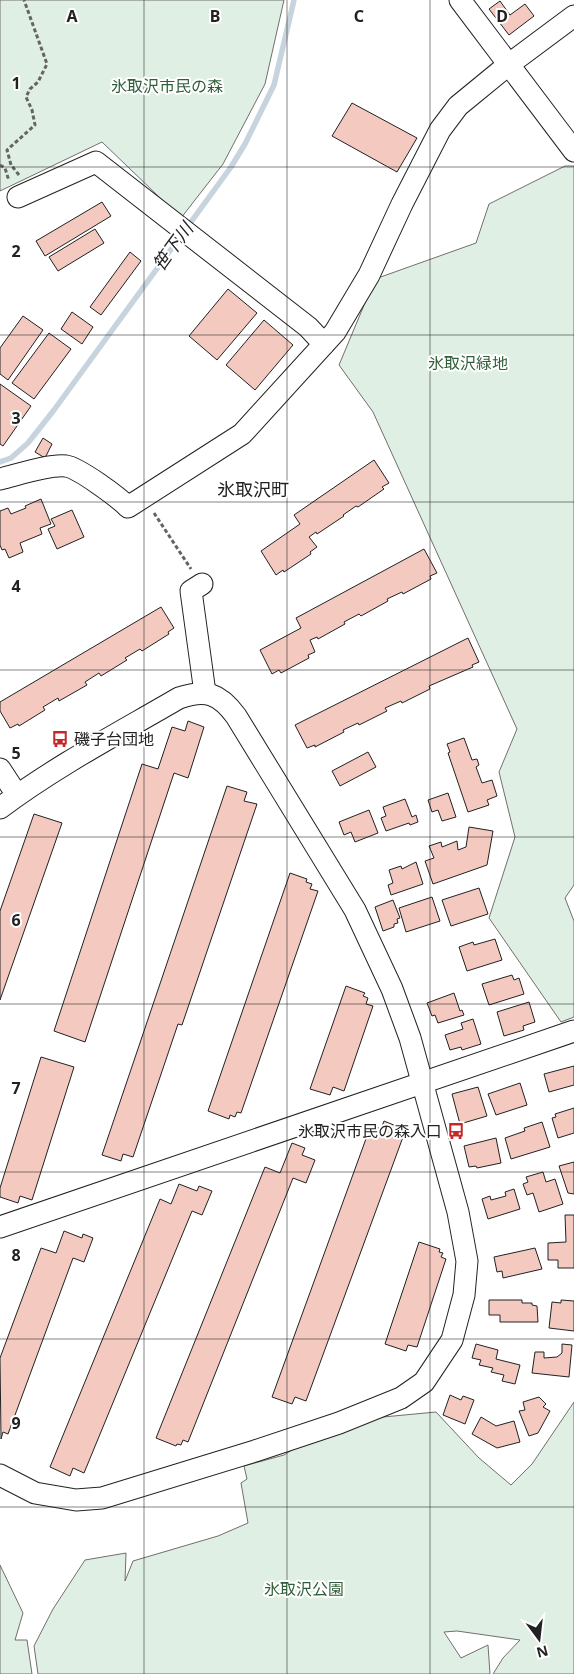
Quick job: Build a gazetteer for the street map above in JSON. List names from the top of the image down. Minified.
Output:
{"districts":["氷取沢町"],"water":["笹下川"],"parks":["氷取沢市民の森","氷取沢緑地","氷取沢公園"],"places":{"bus stop":["磯子台団地","氷取沢市民の森入口"]},"north":"bottom","grid":{"columns":["A","B","C","D"],"rows":["1","2","3","4","5","6","7","8","9"]}}
